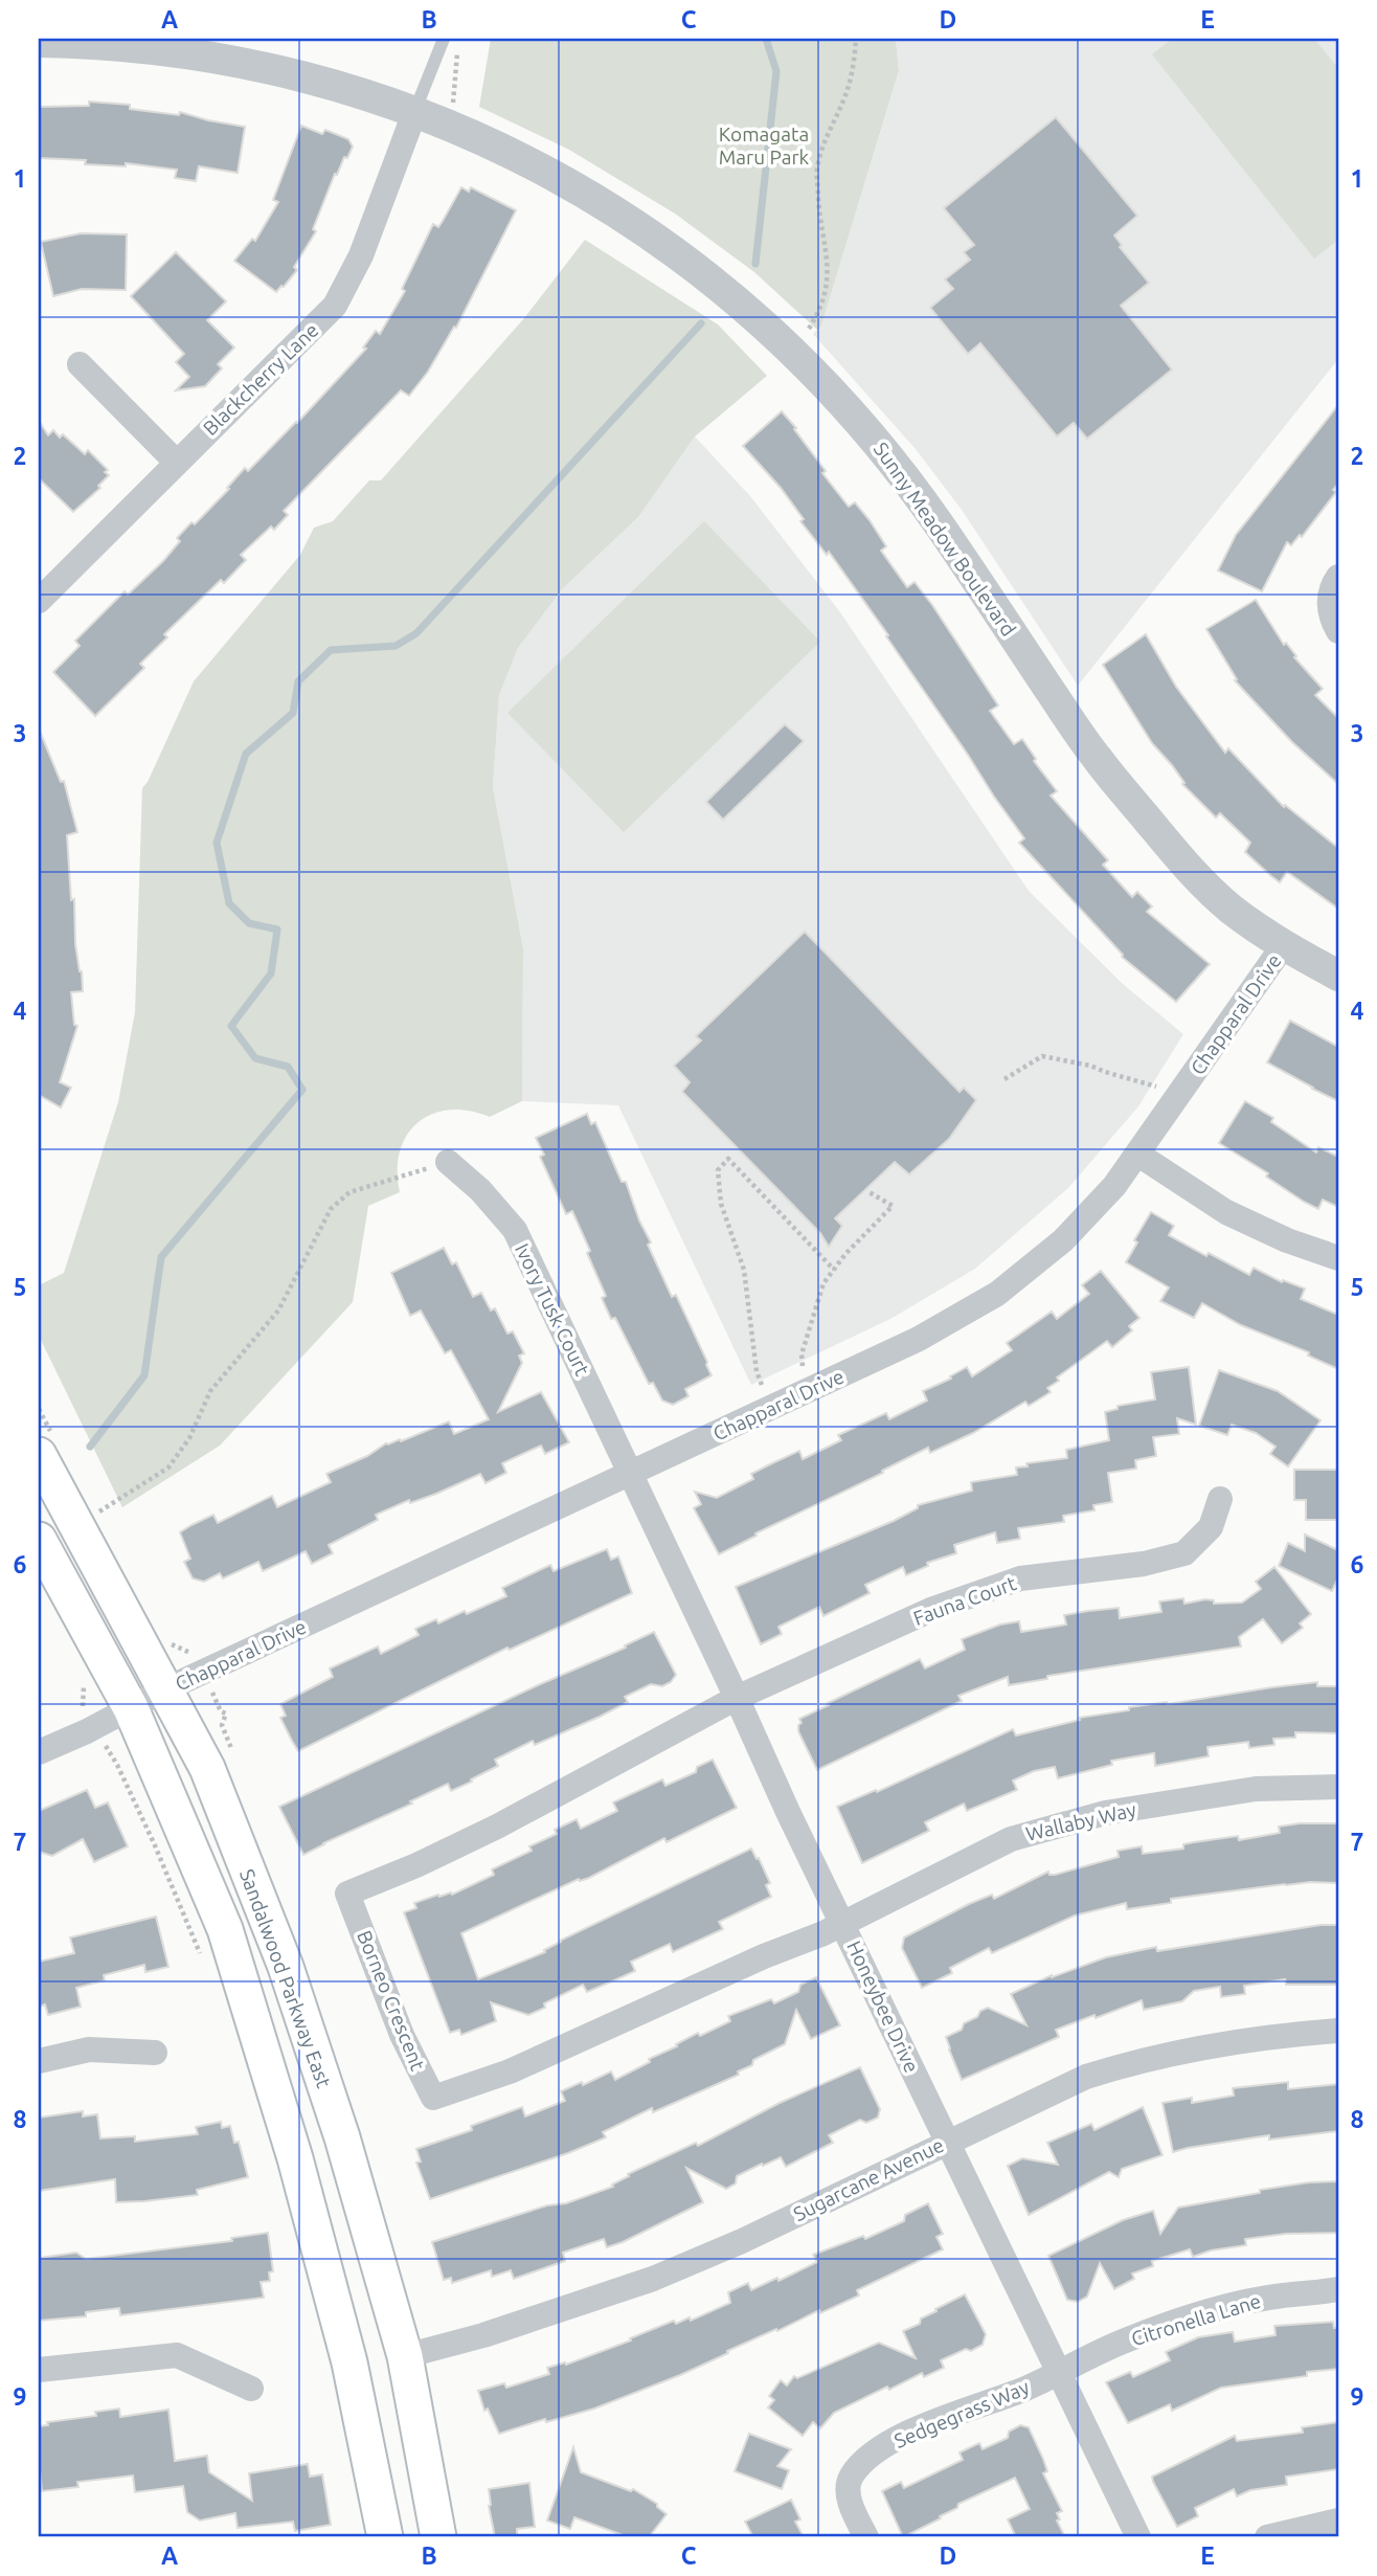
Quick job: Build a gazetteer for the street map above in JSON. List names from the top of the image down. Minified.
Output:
{"streets":{"main road":["Sandalwood Parkway East"],"street":["Blackcherry Lane","Sunny Meadow Boulevard","Chapparal Drive","Ivory Tusk Court","Fauna Court","Wallaby Way","Borneo Crescent","Honeybee Drive","Sugarcane Avenue","Citronella Lane","Sedgegrass Way"]},"crossings":[["Blackcherry Lane","Sunny Meadow Boulevard"],["Sunny Meadow Boulevard","Chapparal Drive"],["Chapparal Drive","Ivory Tusk Court"],["Chapparal Drive","Sandalwood Parkway East"],["Chapparal Drive","Honeybee Drive"],["Ivory Tusk Court","Honeybee Drive"],["Fauna Court","Borneo Crescent"],["Fauna Court","Honeybee Drive"],["Wallaby Way","Borneo Crescent"],["Wallaby Way","Honeybee Drive"],["Sandalwood Parkway East","Sugarcane Avenue"],["Borneo Crescent","Honeybee Drive"],["Honeybee Drive","Sugarcane Avenue"],["Honeybee Drive","Citronella Lane"],["Honeybee Drive","Sedgegrass Way"],["Citronella Lane","Sedgegrass Way"]],"parks":["Komagata Maru Park"],"grid":{"columns":["A","B","C","D","E"],"rows":["1","2","3","4","5","6","7","8","9"]}}
